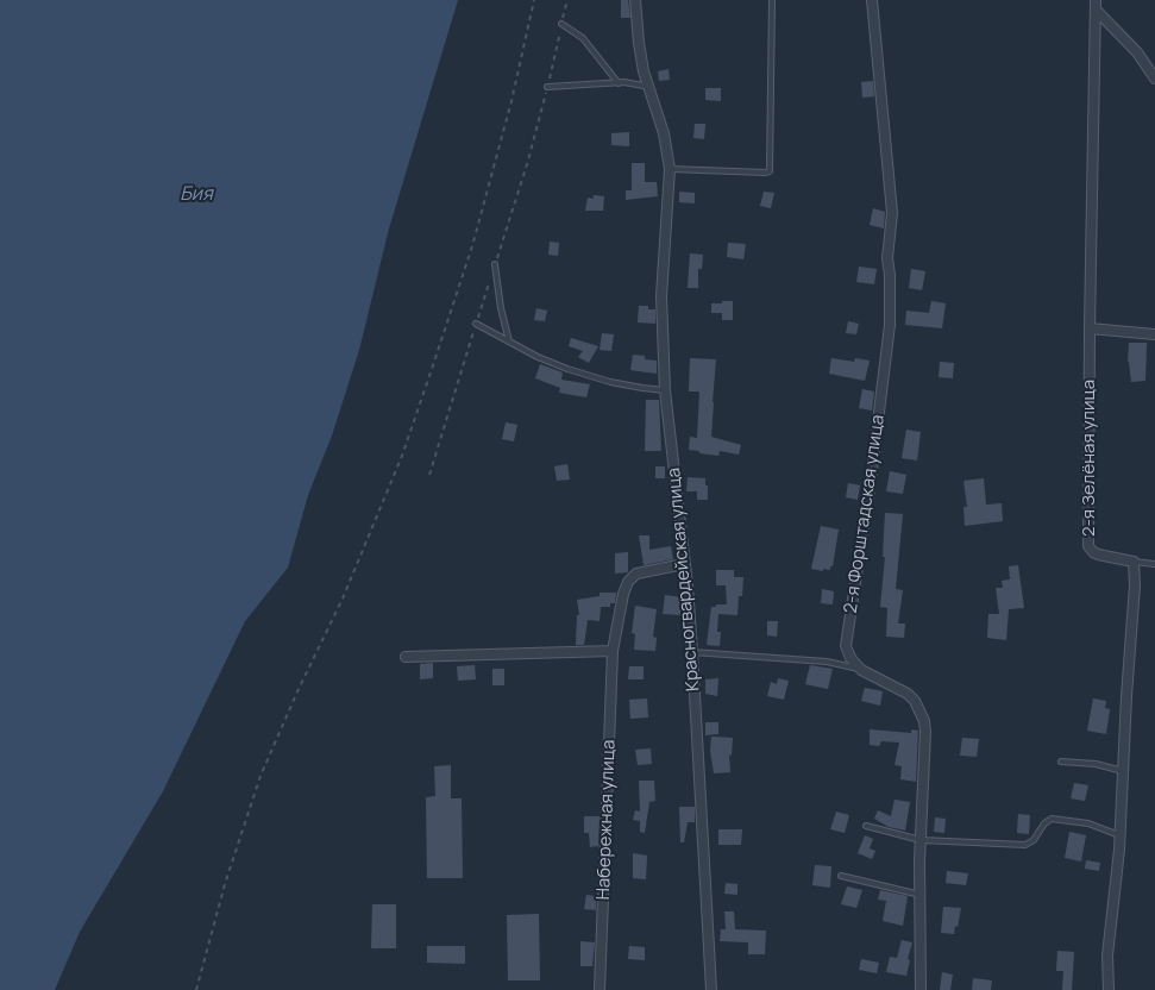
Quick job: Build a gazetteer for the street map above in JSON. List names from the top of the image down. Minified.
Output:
{"streets":{"street":["2-я Зелёная улица","2-я Форштадская улица","Красногвардейская улица","Набережная улица"]},"crossings":[["Красногвардейская улица","Набережная улица"]],"water":["Бия"]}
